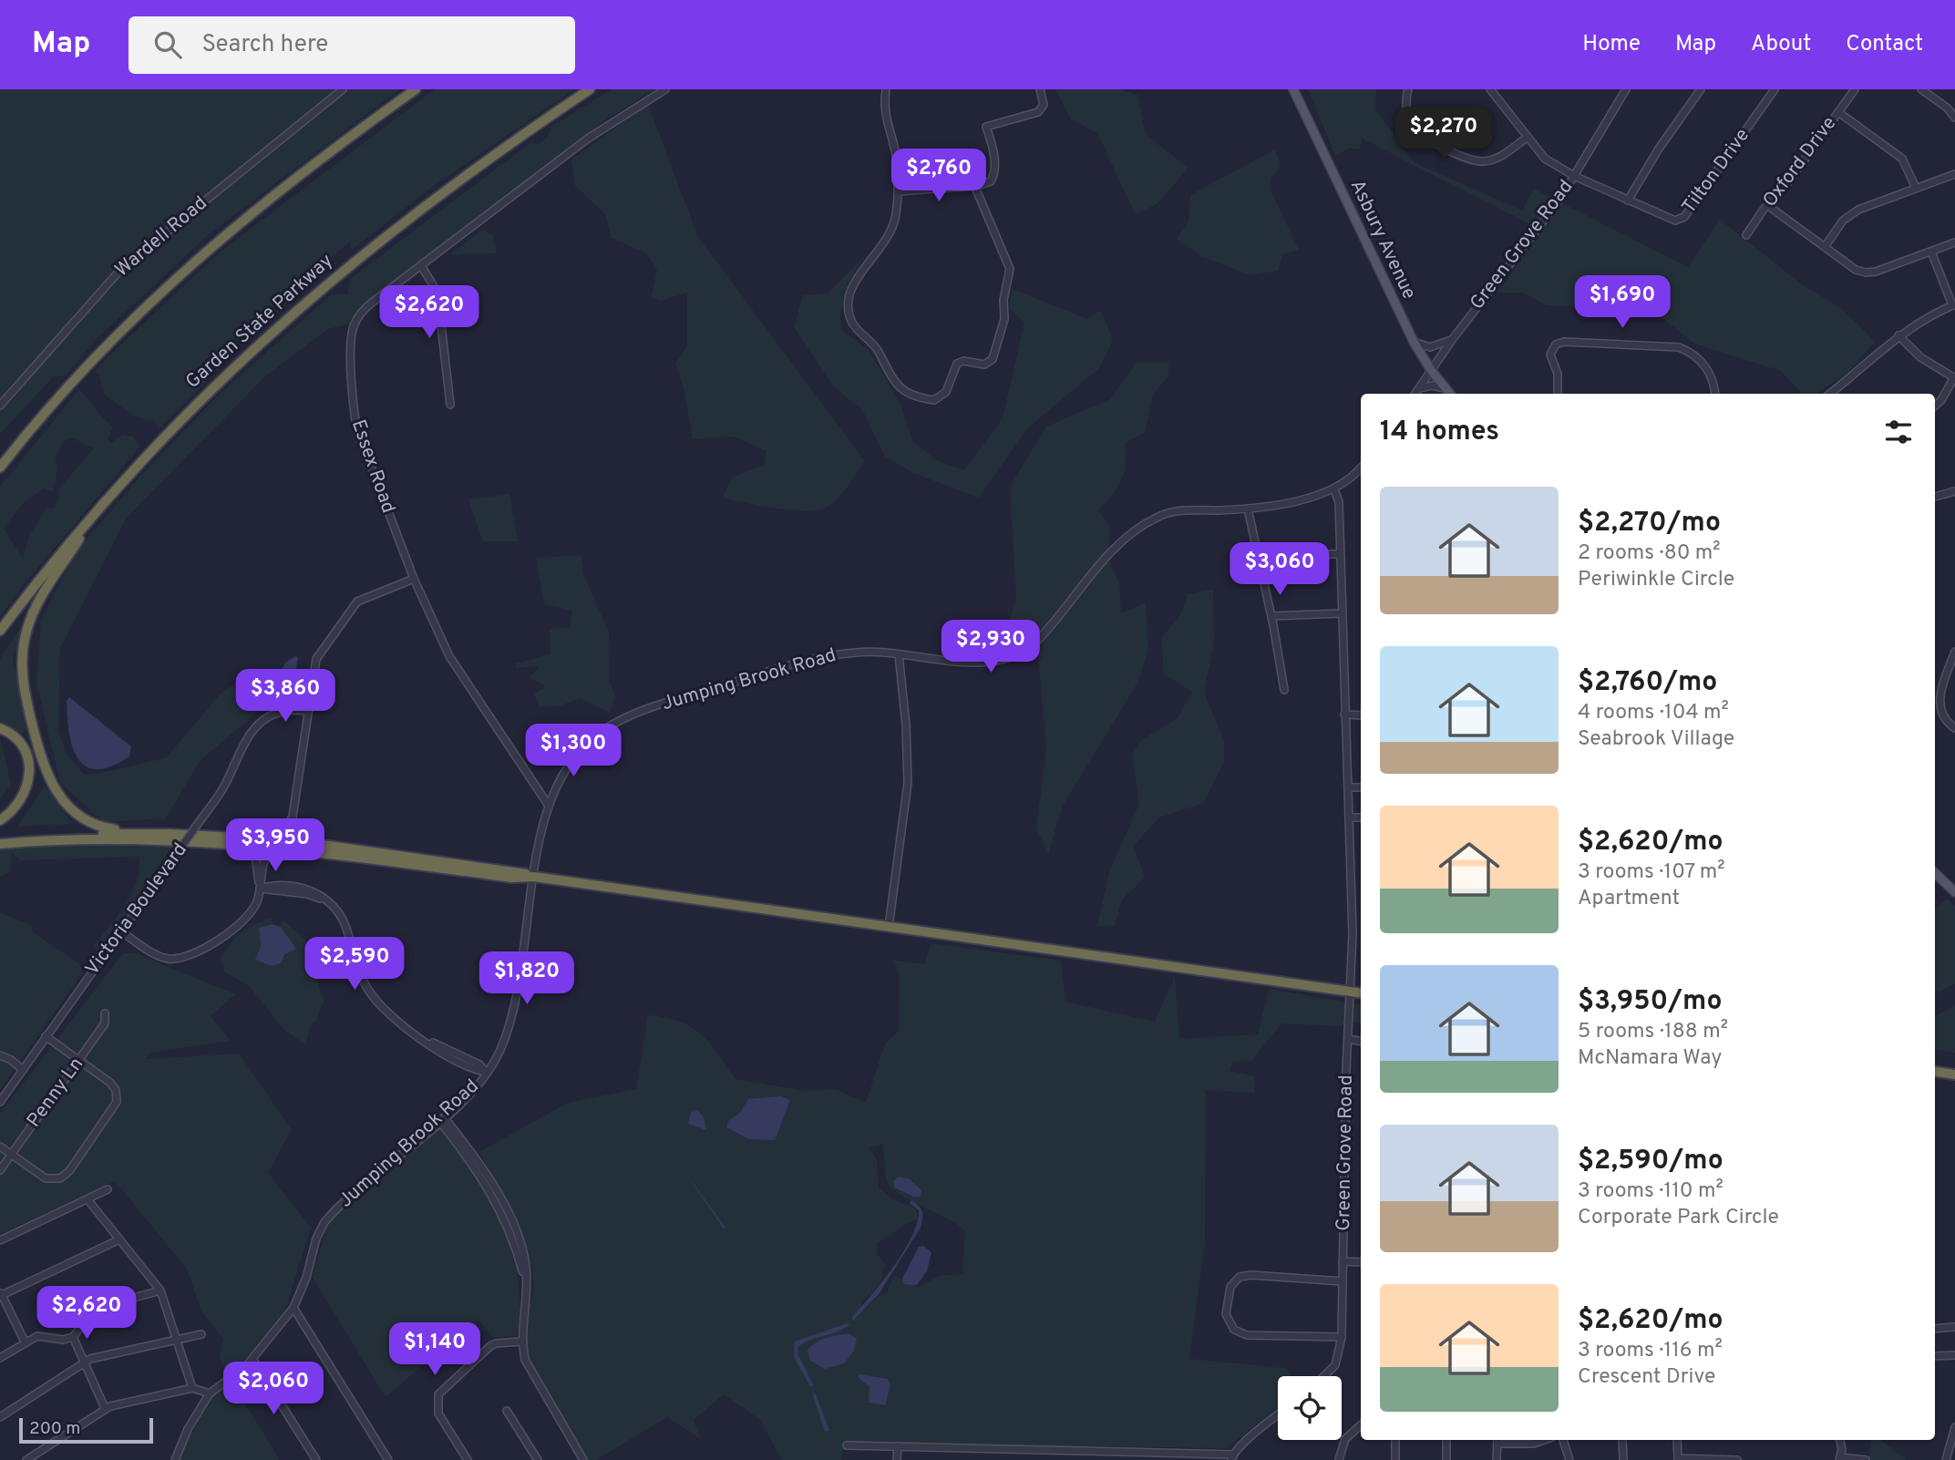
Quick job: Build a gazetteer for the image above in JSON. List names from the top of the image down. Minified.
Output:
{"streets":{"highway":["Garden State Parkway"],"main road":["Asbury Avenue"],"street":["Oxford Drive","Tilton Drive","Wardell Road","Green Grove Road","Essex Road","Jumping Brook Road","Victoria Boulevard","Penny Ln"]},"crossings":[["Tilton Drive","Green Grove Road"],["Asbury Avenue","Green Grove Road"],["Green Grove Road","Jumping Brook Road"],["Essex Road","Jumping Brook Road"]],"scale_bar":"200 m","page":{"header":"Map","search":"Search here","nav":["Home","Map","About","Contact"],"price":["$2,270","$2,760","$1,690","$2,620","$3,060","$2,930","$3,860","$1,300","$3,950","$2,590","$1,820","$2,620","$1,140","$2,060"],"heading":"14 homes","list":[{"name":"$2,270/mo","note":"2 rooms · 80 m² · Periwinkle Circle"},{"name":"$2,760/mo","note":"4 rooms · 104 m² · Seabrook Village"},{"name":"$2,620/mo","note":"3 rooms · 107 m² · Apartment"},{"name":"$3,950/mo","note":"5 rooms · 188 m² · McNamara Way"},{"name":"$2,590/mo","note":"3 rooms · 110 m² · Corporate Park Circle"},{"name":"$2,620/mo","note":"3 rooms · 116 m² · Crescent Drive"}],"scale":"200 m"}}
